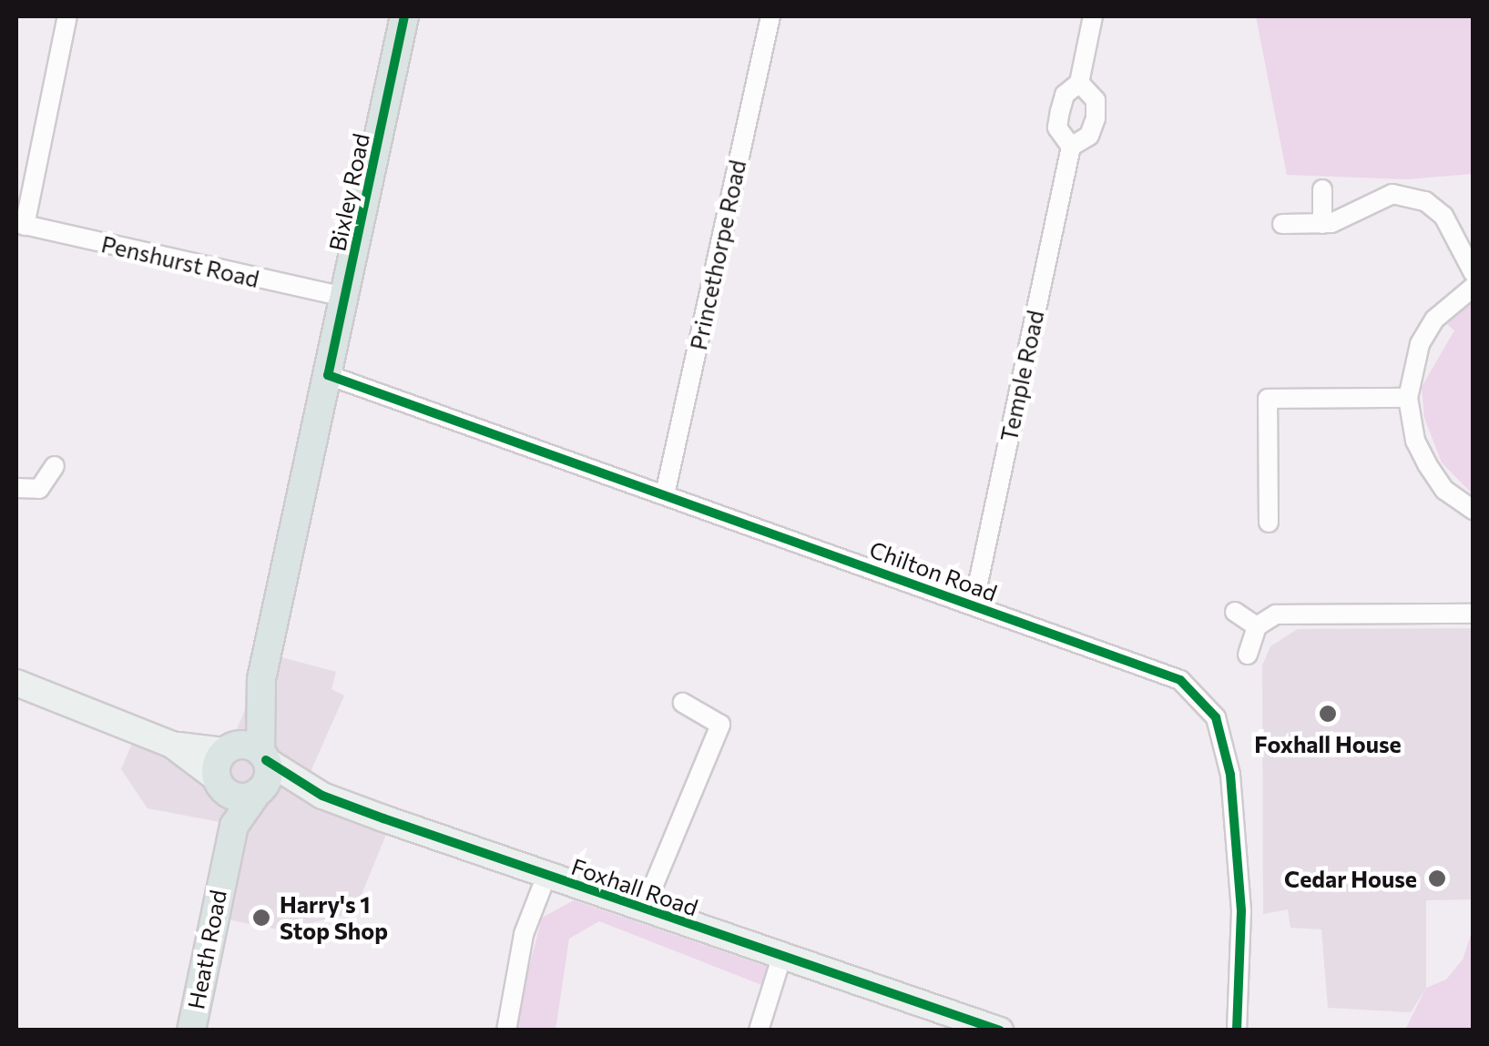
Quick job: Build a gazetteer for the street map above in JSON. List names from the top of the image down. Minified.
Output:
{"streets":{"main road":["Bixley Road","Heath Road"],"street":["Princethorpe Road","Penshurst Road","Temple Road","Chilton Road","Foxhall Road"]},"crossings":[["Bixley Road","Penshurst Road"],["Bixley Road","Chilton Road"],["Bixley Road","Foxhall Road"],["Bixley Road","Heath Road"],["Princethorpe Road","Chilton Road"],["Temple Road","Chilton Road"],["Foxhall Road","Heath Road"]],"places":["Foxhall House","Cedar House","Harry's 1 Stop Shop"]}
